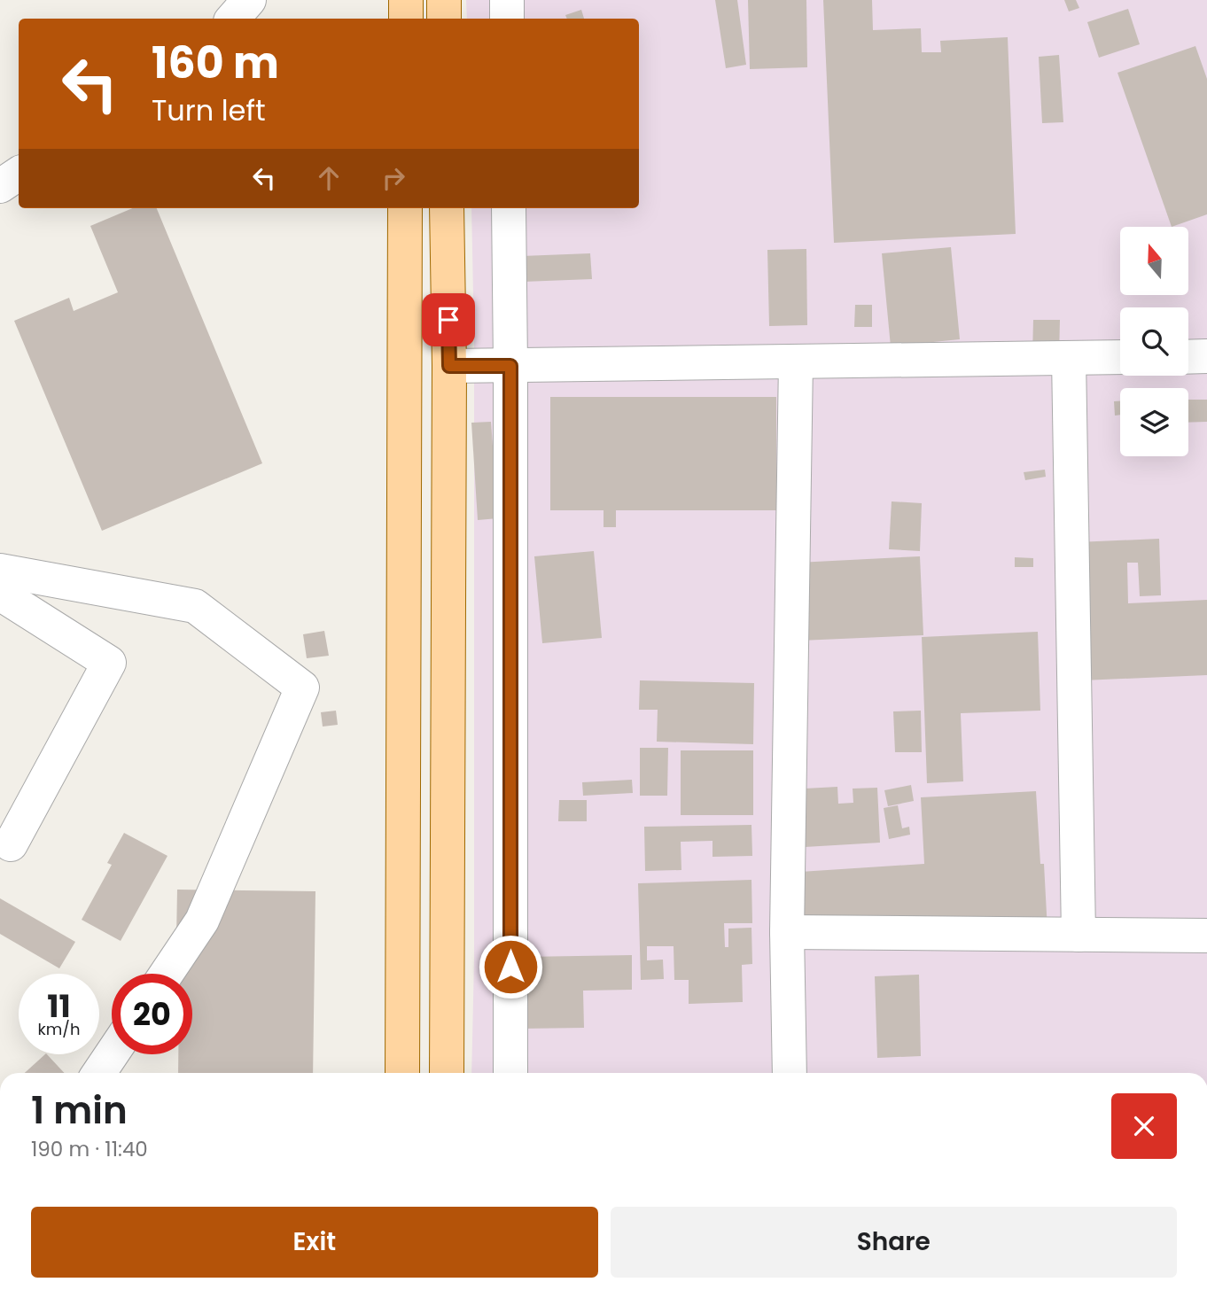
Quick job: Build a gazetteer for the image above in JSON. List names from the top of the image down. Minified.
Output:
{"north":"top","page":{"turn":["160 m","Turn left"],"speed":"11 km/h","limit":"20","heading":["1 min","190 m · 11:40"],"buttons":["Exit","Share"]}}
